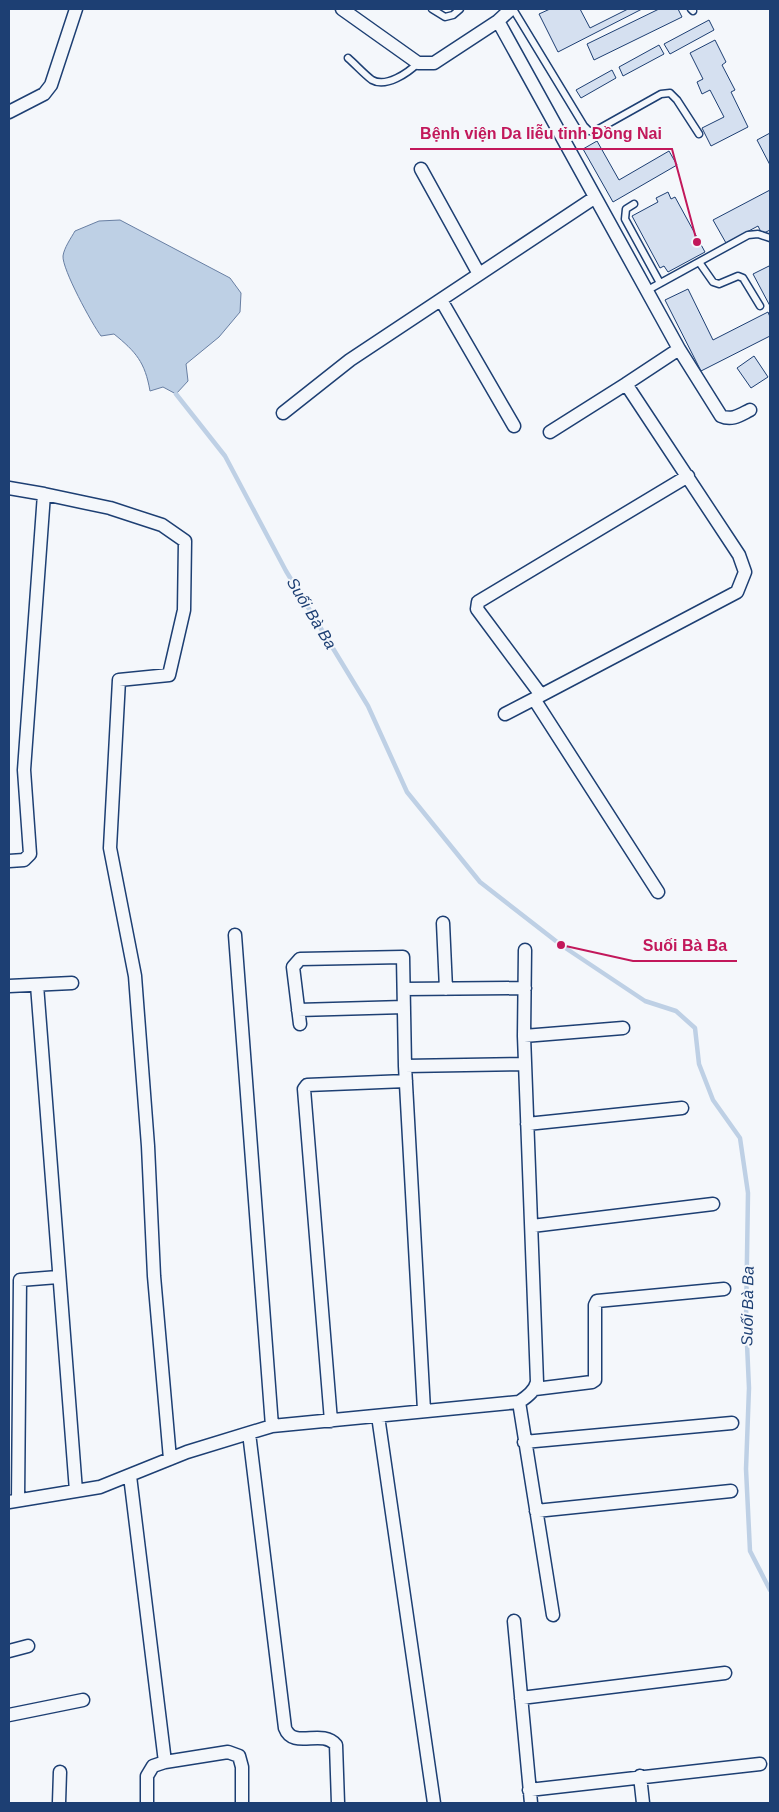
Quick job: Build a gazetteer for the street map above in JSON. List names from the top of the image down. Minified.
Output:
{"water":["Suối Bà Ba"],"places":["Bệnh viện Da liễu tỉnh Đồng Nai","Suối Bà Ba"]}
